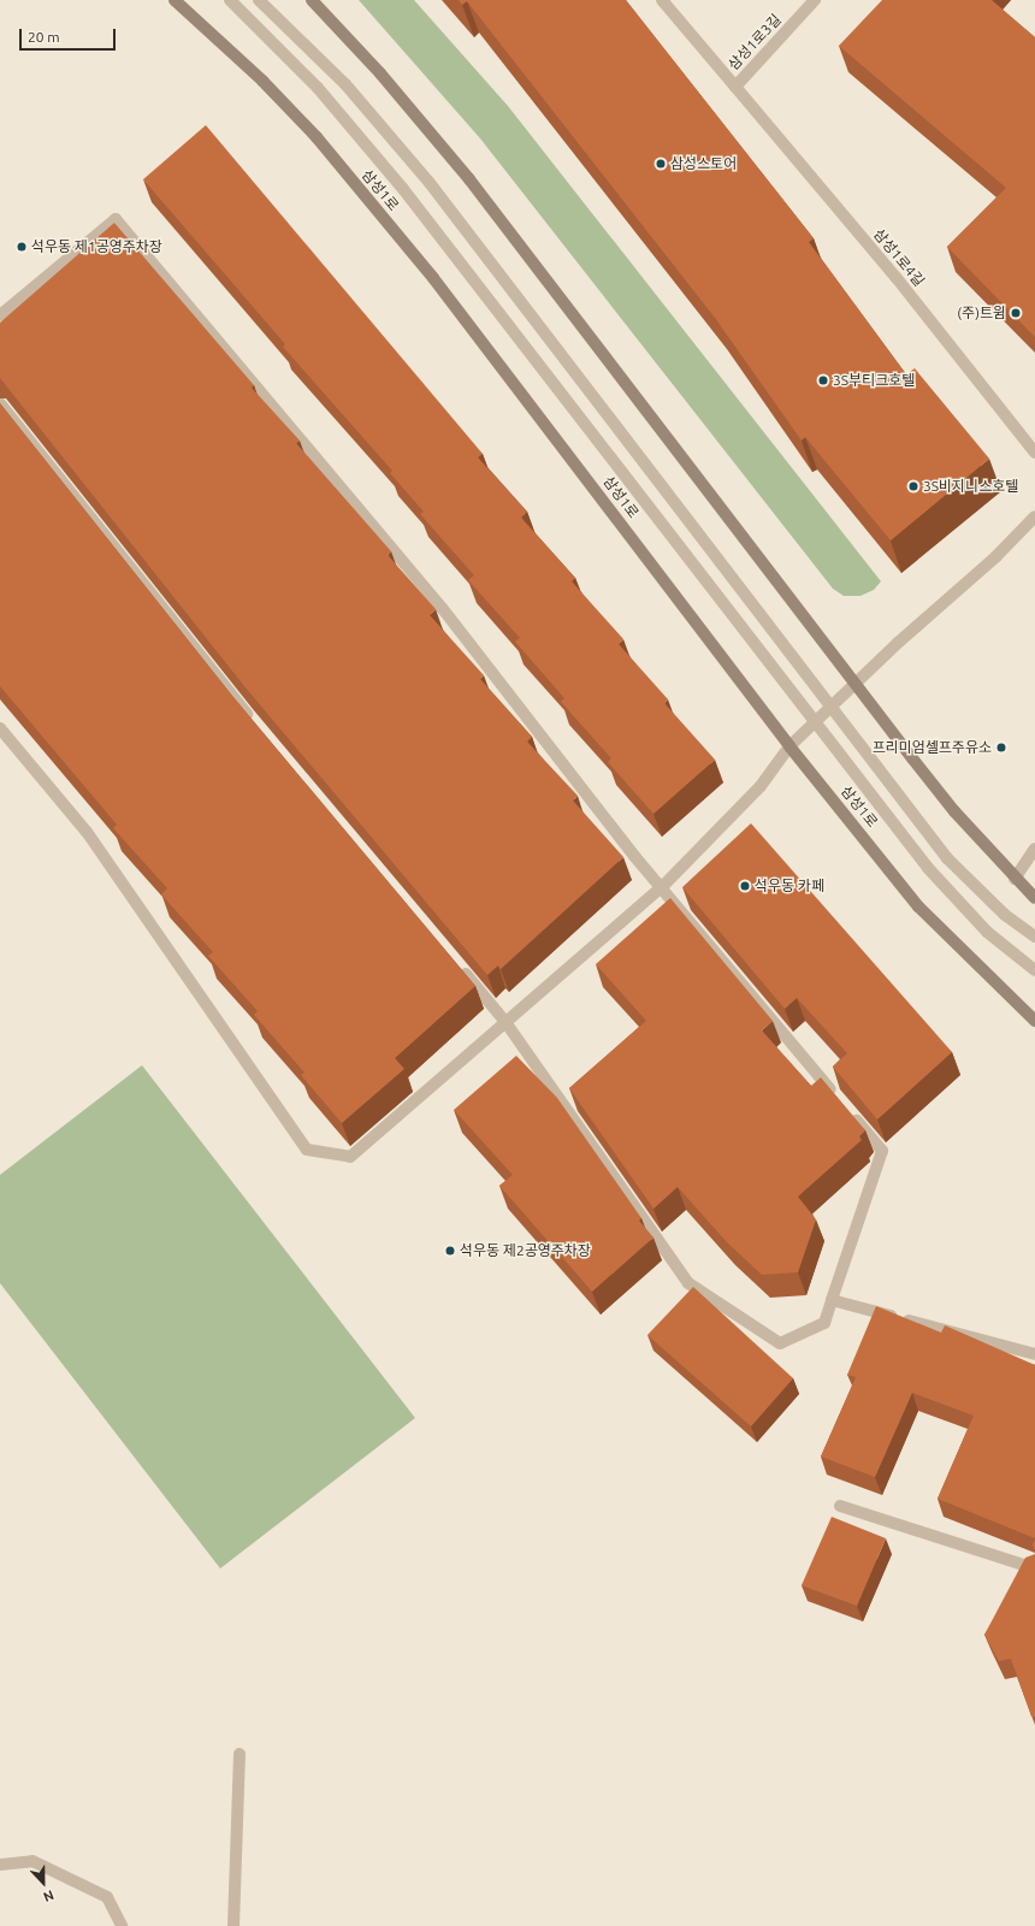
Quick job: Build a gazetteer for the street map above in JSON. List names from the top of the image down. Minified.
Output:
{"streets":{"street":["삼성1로3길","삼성1로","삼성1로4길"]},"crossings":[["삼성1로3길","삼성1로4길"]],"places":["삼성스토어","석우동 제1공영주차장","(주)트윔","3S부티크호텔","3S비지니스호텔","프리미엄셀프주유소","석우동 카페","석우동 제2공영주차장"],"scale_bar":"20 m","north":"bottom"}
